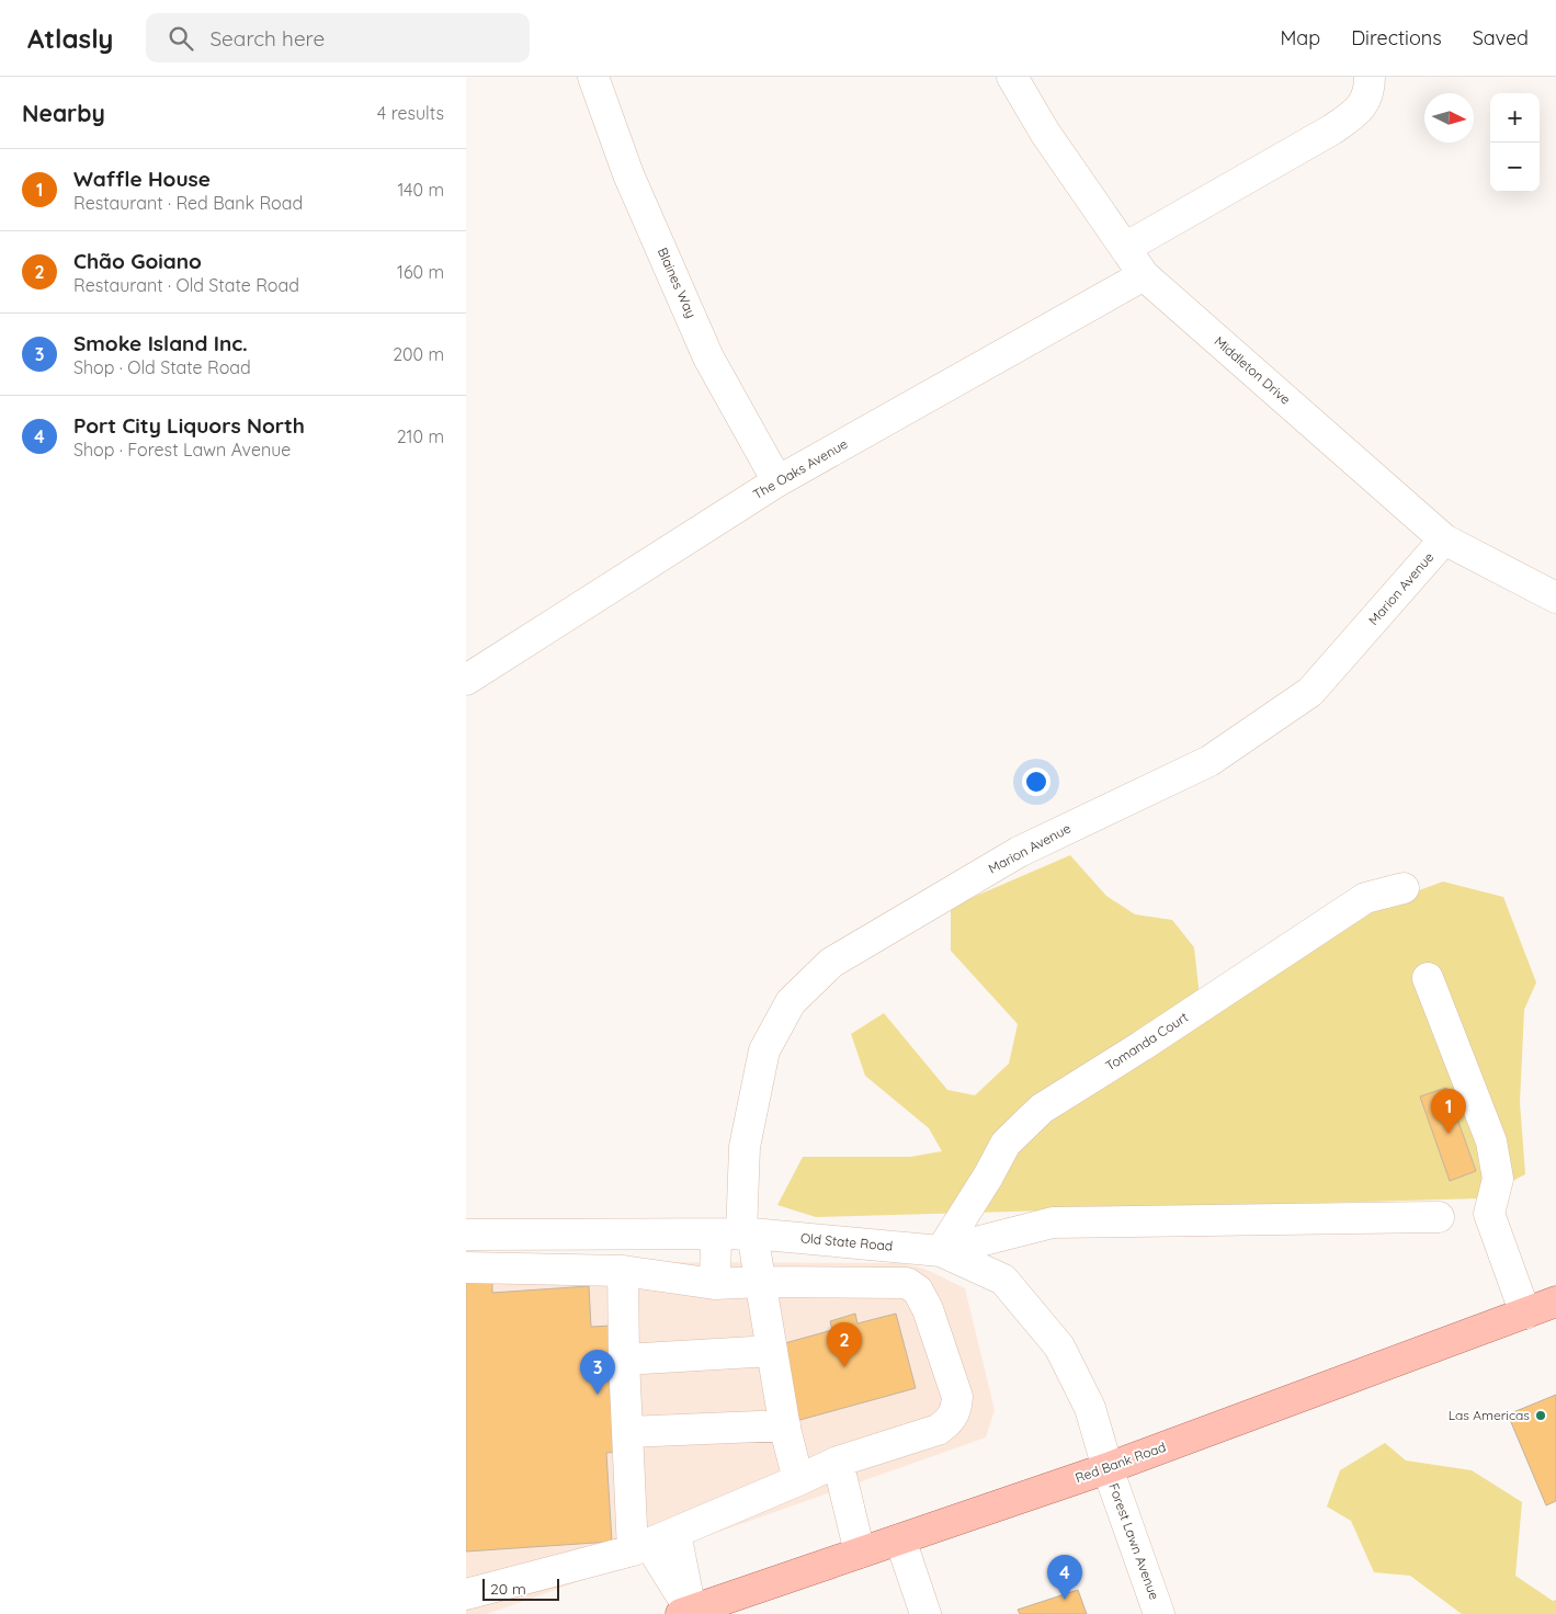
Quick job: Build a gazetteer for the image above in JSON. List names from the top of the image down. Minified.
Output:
{"streets":{"main road":["Red Bank Road"],"street":["Blaines Way","Middleton Drive","The Oaks Avenue","Marion Avenue","Tomanda Court","Old State Road","Forest Lawn Avenue"]},"crossings":[["Blaines Way","The Oaks Avenue"],["Middleton Drive","The Oaks Avenue"],["Middleton Drive","Marion Avenue"],["Marion Avenue","Old State Road"],["Tomanda Court","Old State Road"],["Old State Road","Red Bank Road"],["Old State Road","Forest Lawn Avenue"],["Red Bank Road","Forest Lawn Avenue"]],"places":["Las Americas"],"scale_bar":"20 m","north":"right","page":{"header":"Atlasly","search":"Search here","nav":["Map","Directions","Saved"],"heading":["Nearby","4 results"],"map_buttons":["+","−"],"list":[{"mark":"1","name":"Waffle House","note":"Restaurant · Red Bank Road","value":"140 m"},{"mark":"2","name":"Chão Goiano","note":"Restaurant · Old State Road","value":"160 m"},{"mark":"3","name":"Smoke Island Inc.","note":"Shop · Old State Road","value":"200 m"},{"mark":"4","name":"Port City Liquors North","note":"Shop · Forest Lawn Avenue","value":"210 m"}],"pins":["1","2","3","4"],"scale":"20 m"}}
